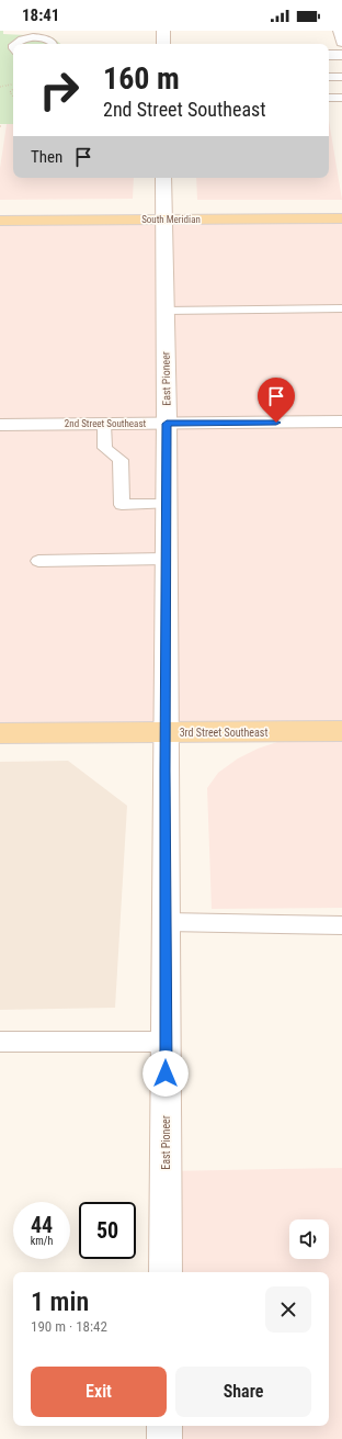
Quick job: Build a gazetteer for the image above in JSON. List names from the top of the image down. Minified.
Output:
{"streets":{"main road":["South Meridian","East Pioneer","2nd Street Southeast","3rd Street Southeast"]},"crossings":[["South Meridian","East Pioneer"],["East Pioneer","2nd Street Southeast"],["East Pioneer","3rd Street Southeast"]],"page":{"status":"18:41","turn":["160 m","2nd Street Southeast"],"then":"Then","speed":"44 km/h","limit":"50","heading":["1 min","190 m · 18:42"],"buttons":["Exit","Share"]}}
